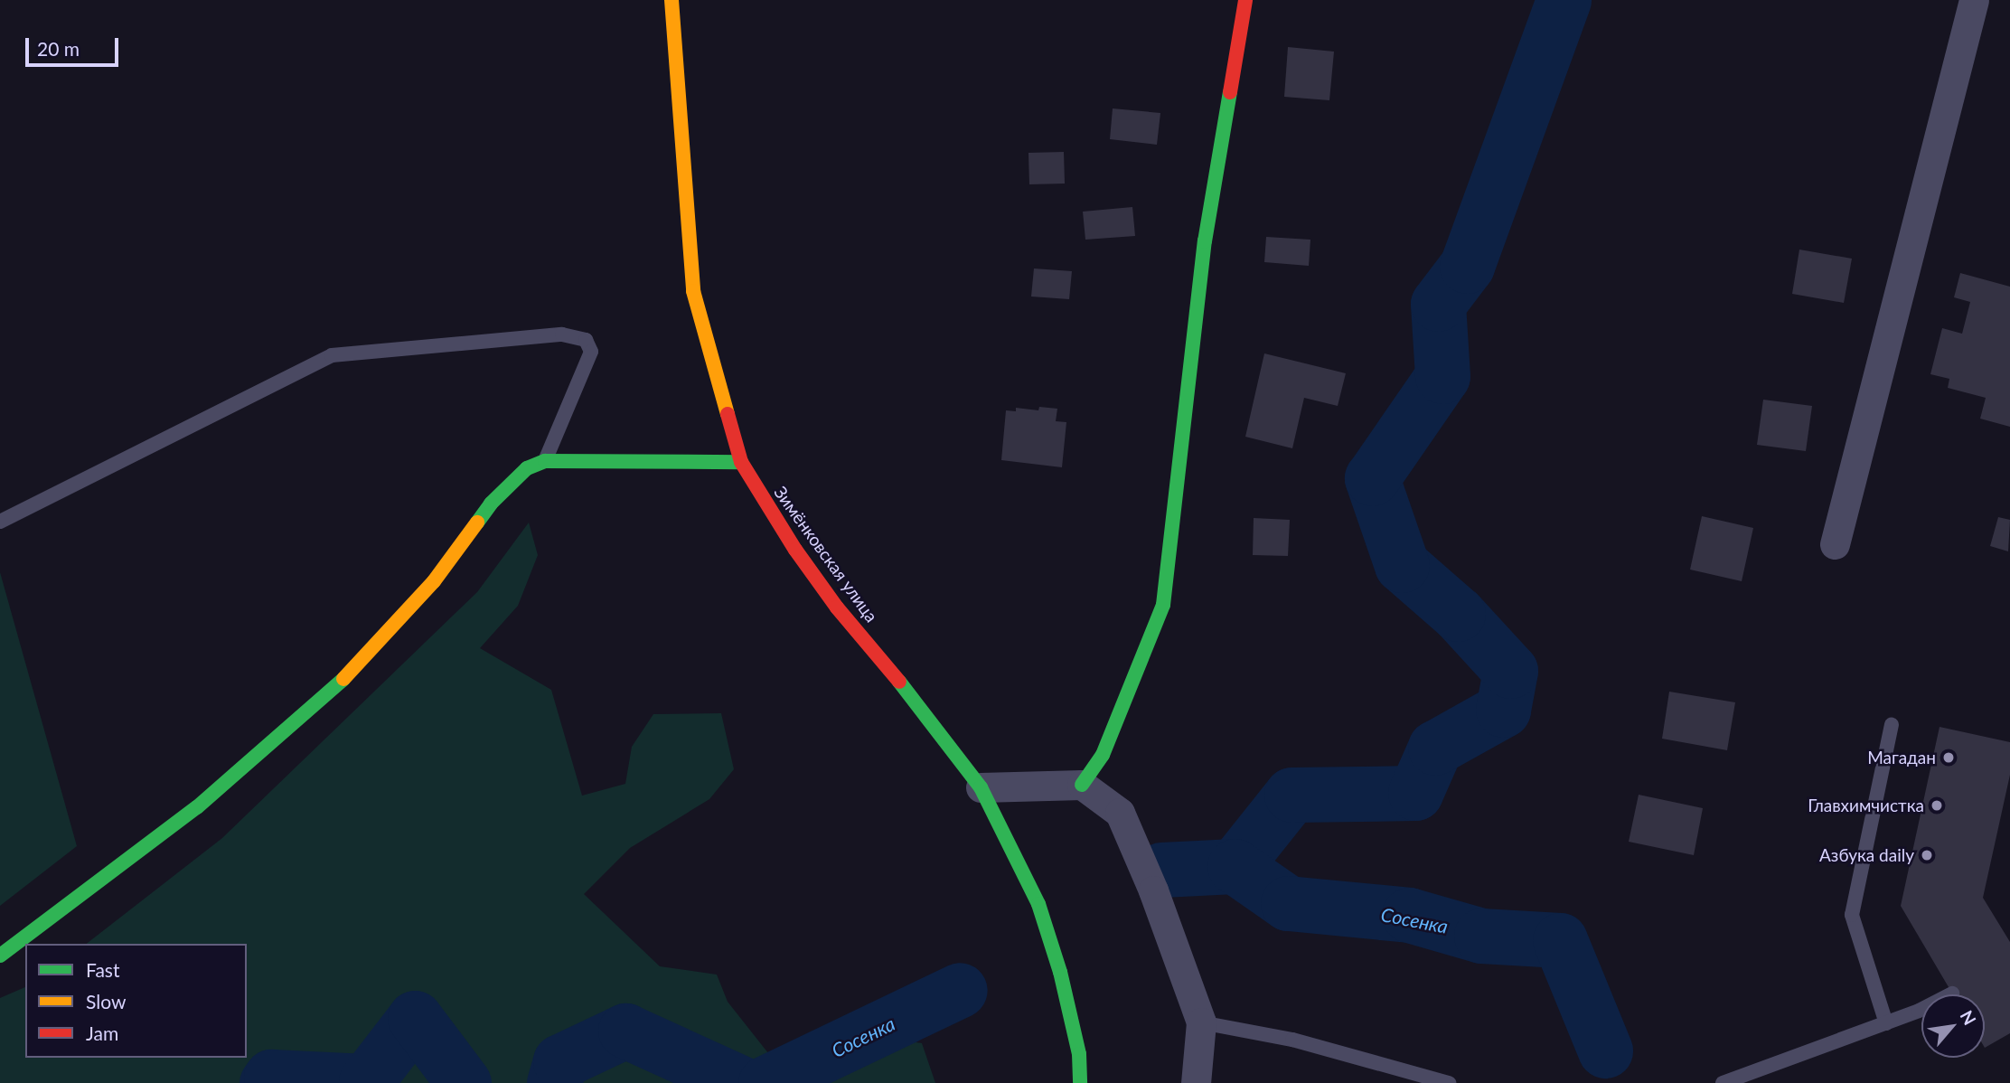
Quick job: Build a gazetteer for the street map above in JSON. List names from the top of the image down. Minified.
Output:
{"streets":{"street":["Зимёнковская улица"]},"water":["Сосенка"],"places":["Магадан","Главхимчистка","Азбука daily"],"legend":["Fast","Slow","Jam"],"scale_bar":"20 m","north":"top right"}
